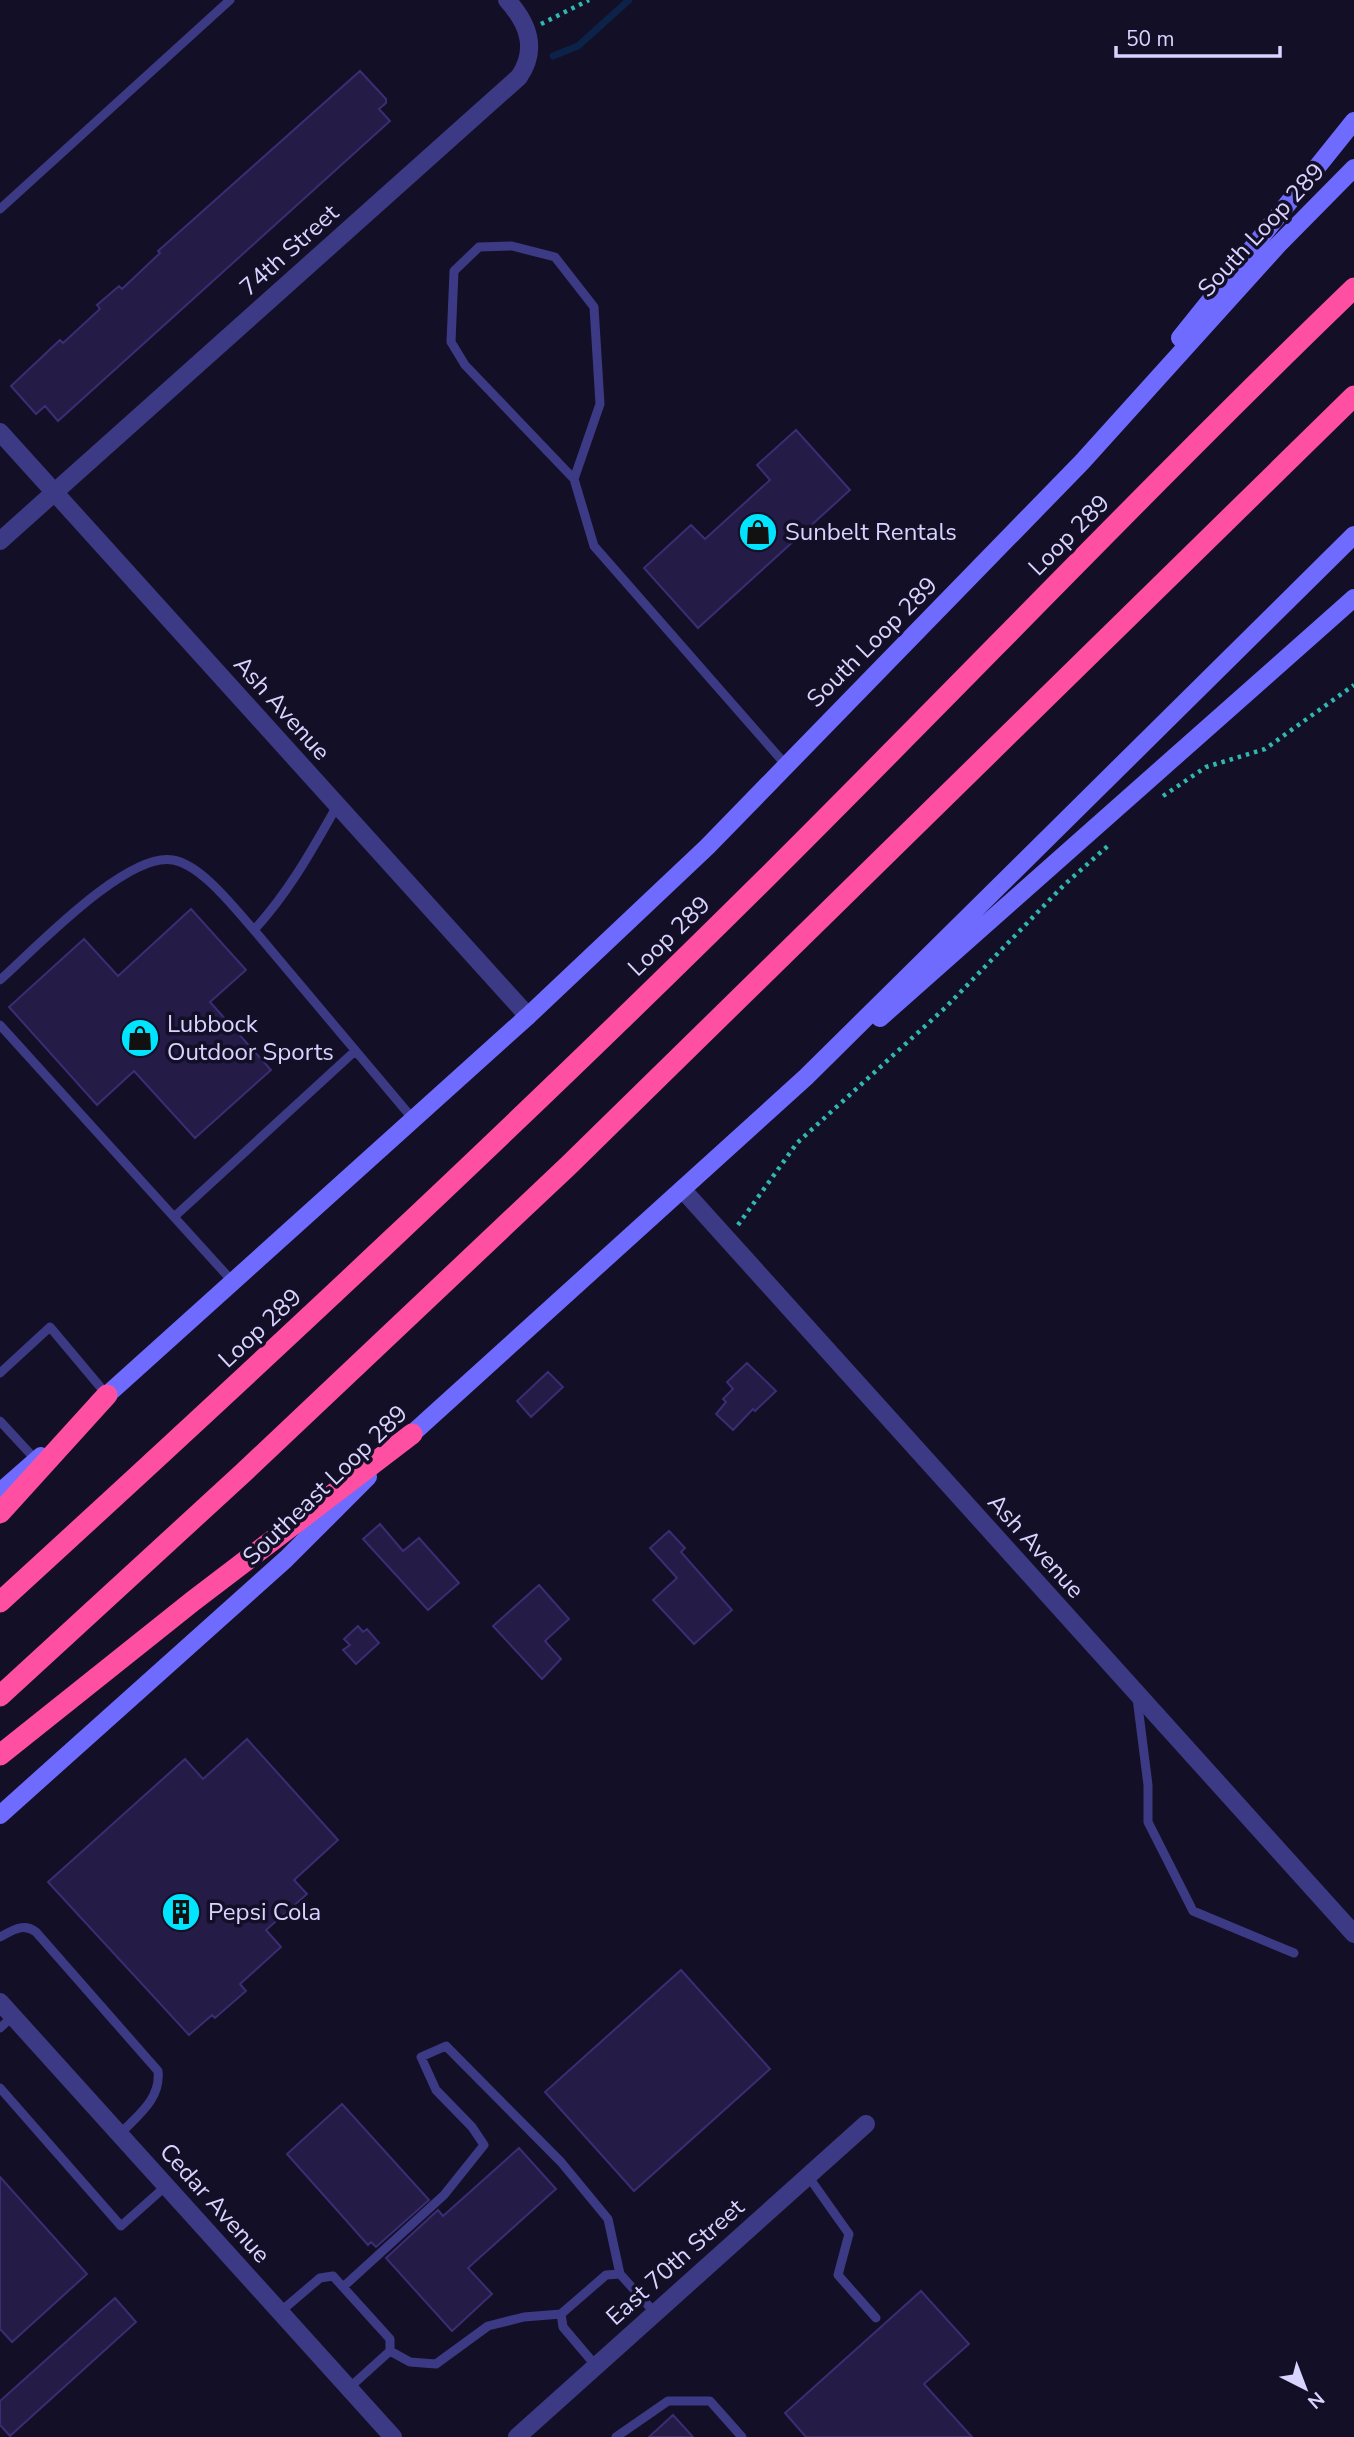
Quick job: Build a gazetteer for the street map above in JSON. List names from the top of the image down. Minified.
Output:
{"streets":{"highway":["Loop 289"],"main road":["South Loop 289","Southeast Loop 289"],"street":["74th Street","Ash Avenue","Cedar Avenue","East 70th Street"]},"crossings":[["South Loop 289","Ash Avenue"],["74th Street","Ash Avenue"],["Ash Avenue","Southeast Loop 289"]],"places":{"shop":["Sunbelt Rentals","Lubbock Outdoor Sports"],"building":["Pepsi Cola"]},"scale_bar":"50 m","north":"bottom right"}
